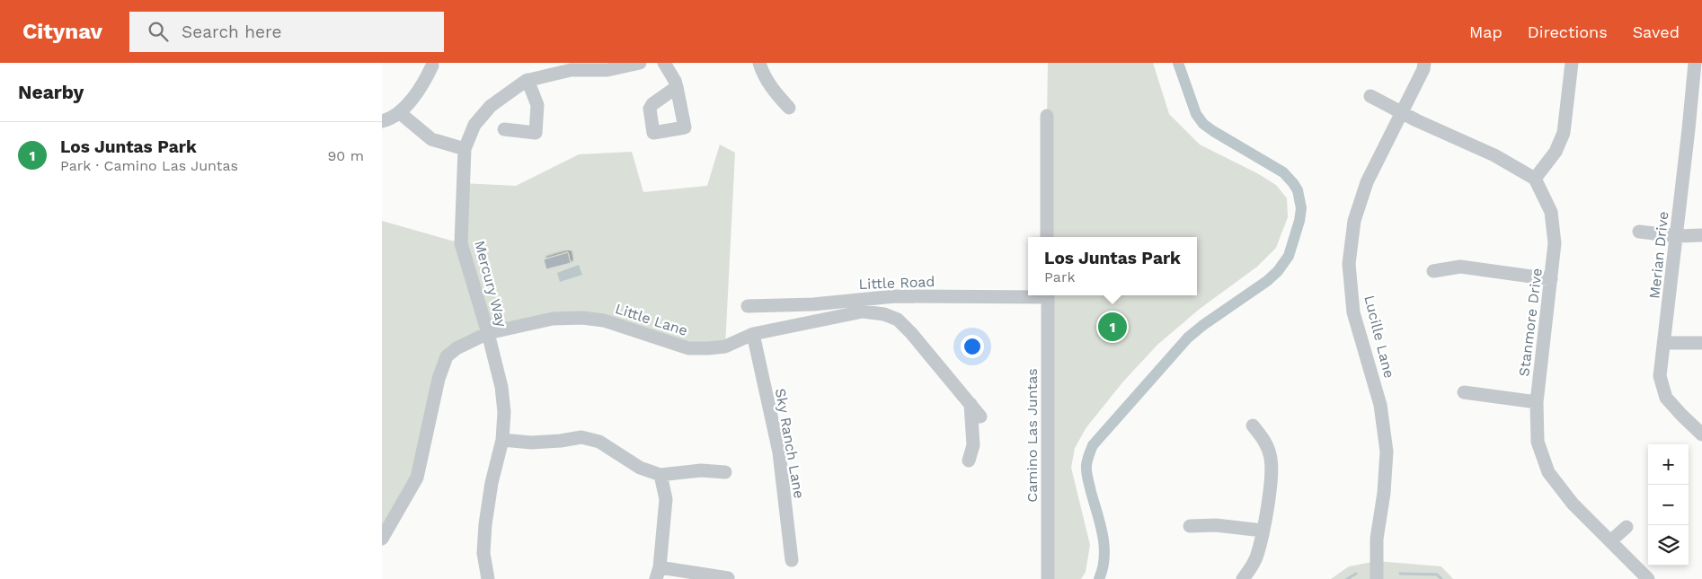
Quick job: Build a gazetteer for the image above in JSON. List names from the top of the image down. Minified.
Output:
{"streets":{"street":["Merian Drive","Little Road","Mercury Way","Little Lane","Stanmore Drive","Lucille Lane","Camino Las Juntas","Sky Ranch Lane"]},"crossings":[["Mercury Way","Little Lane"],["Little Lane","Sky Ranch Lane"]],"page":{"header":"Citynav","search":"Search here","nav":["Map","Directions","Saved"],"heading":"Nearby","list":[{"mark":"1","name":"Los Juntas Park","note":"Park · Camino Las Juntas","value":"90 m"}],"popup":["Los Juntas Park","Park"],"pins":"1","map_buttons":["+","−"]}}
